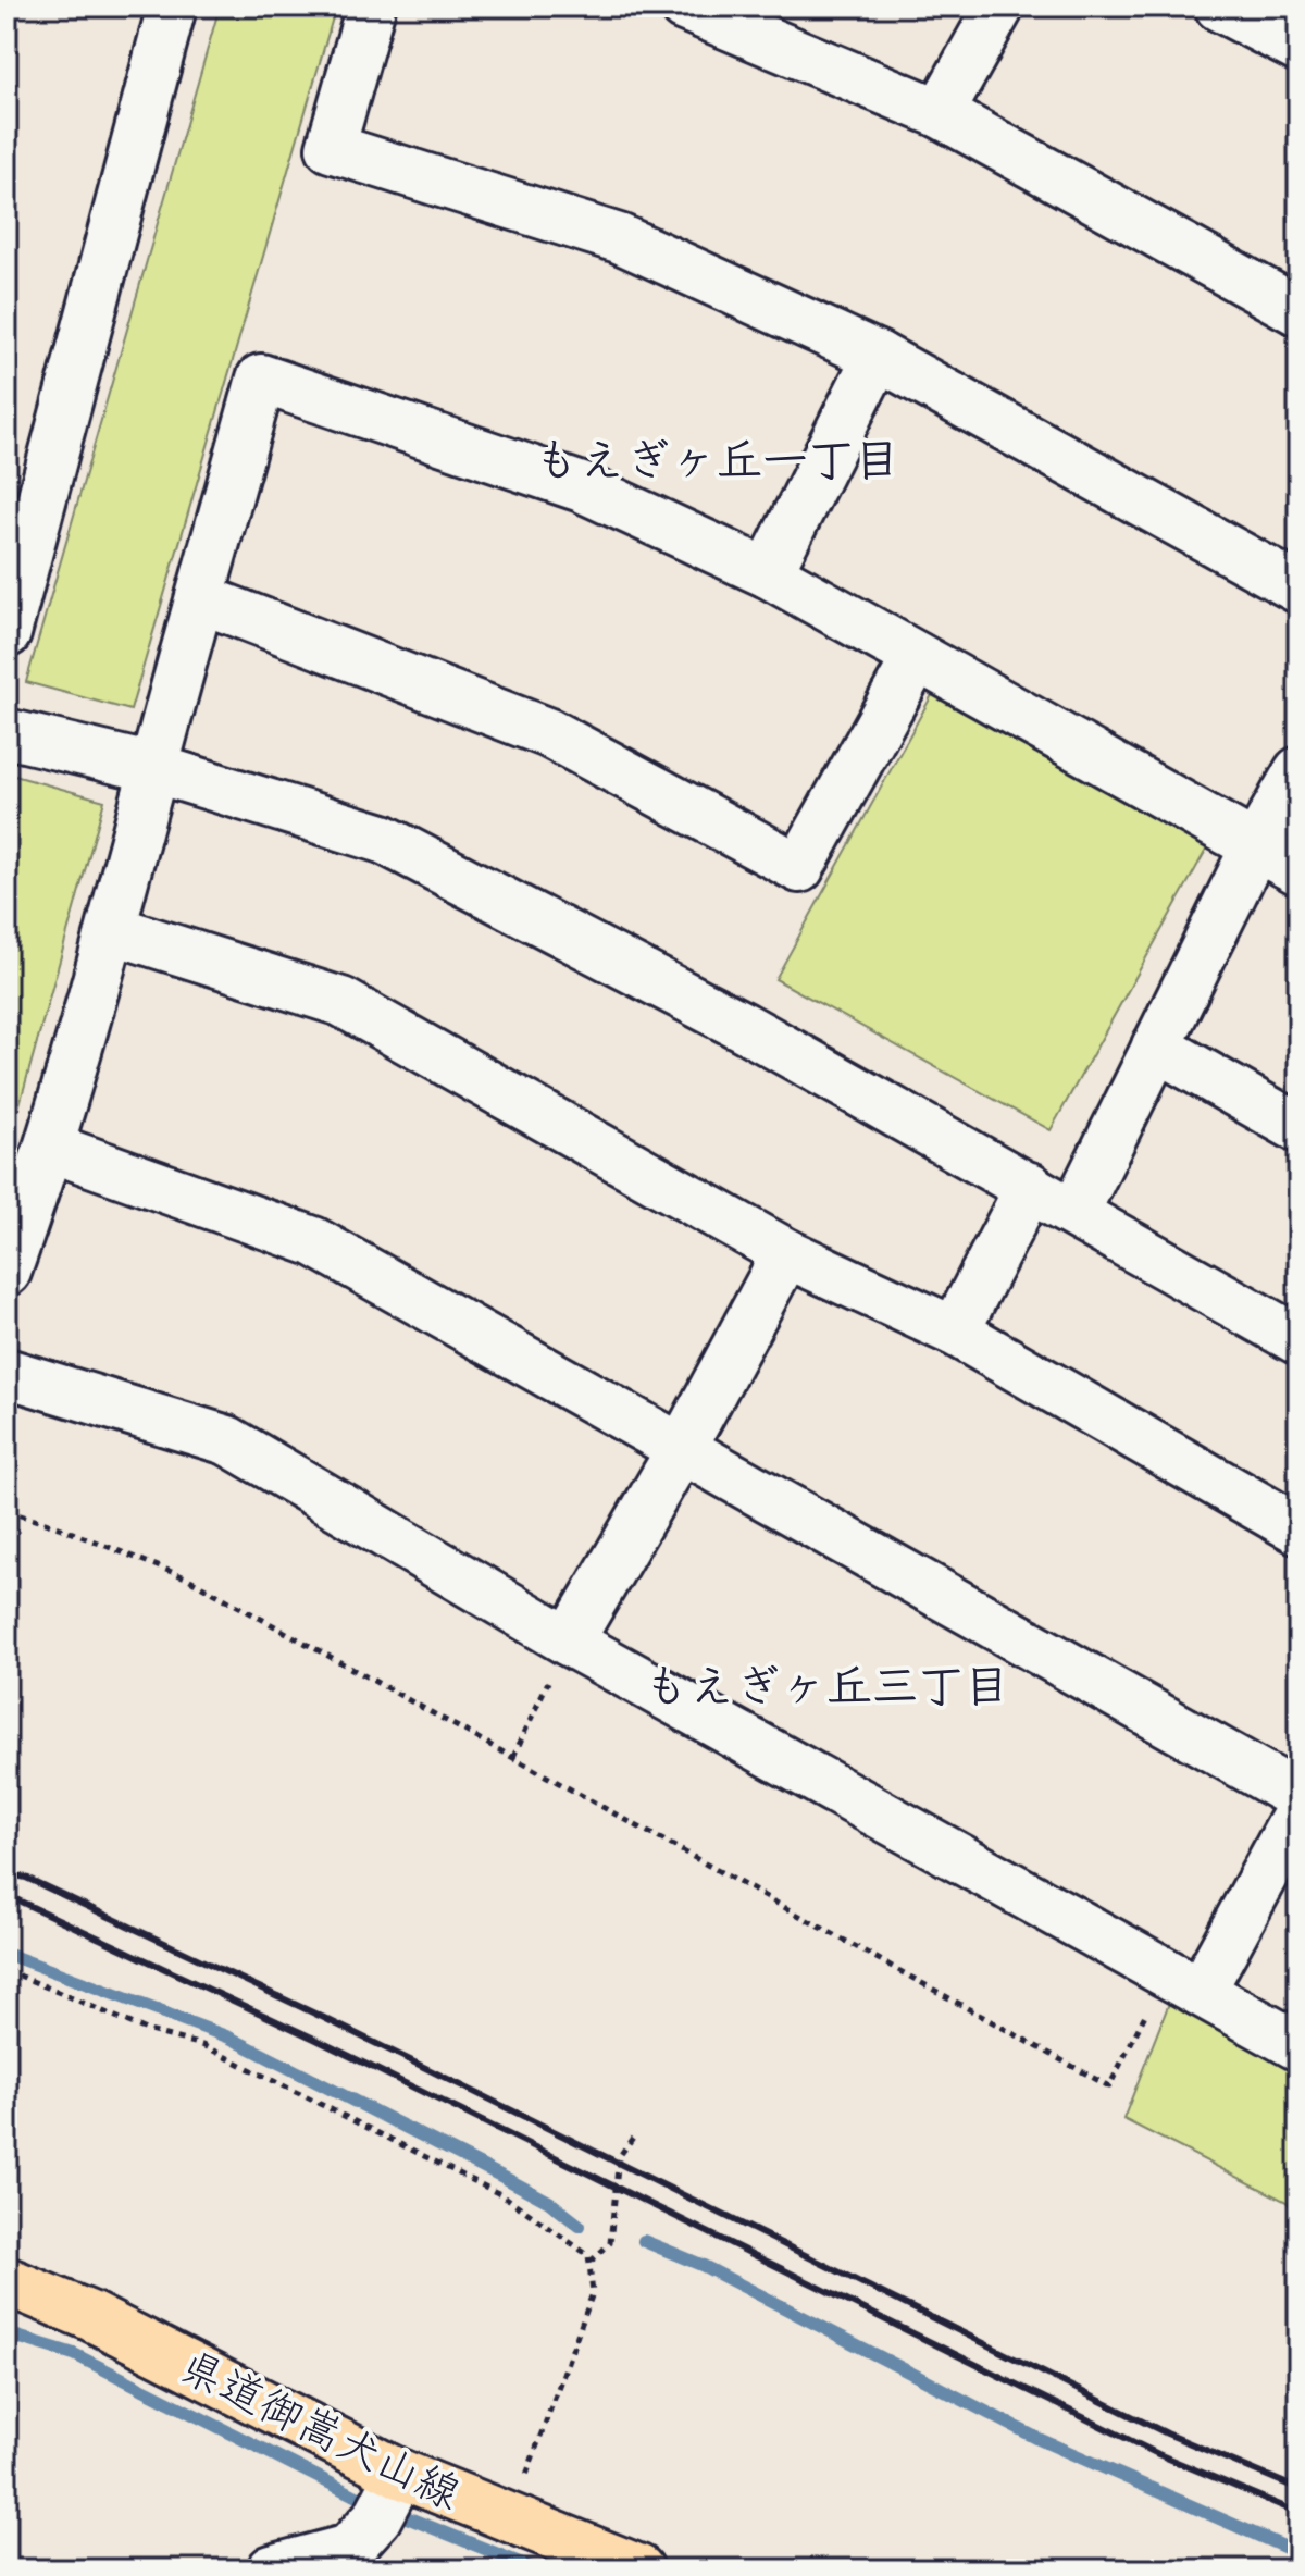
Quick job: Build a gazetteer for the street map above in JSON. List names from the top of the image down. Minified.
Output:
{"streets":{"main road":["県道御嵩犬山線"]},"districts":["もえぎヶ丘一丁目","もえぎヶ丘三丁目"]}
